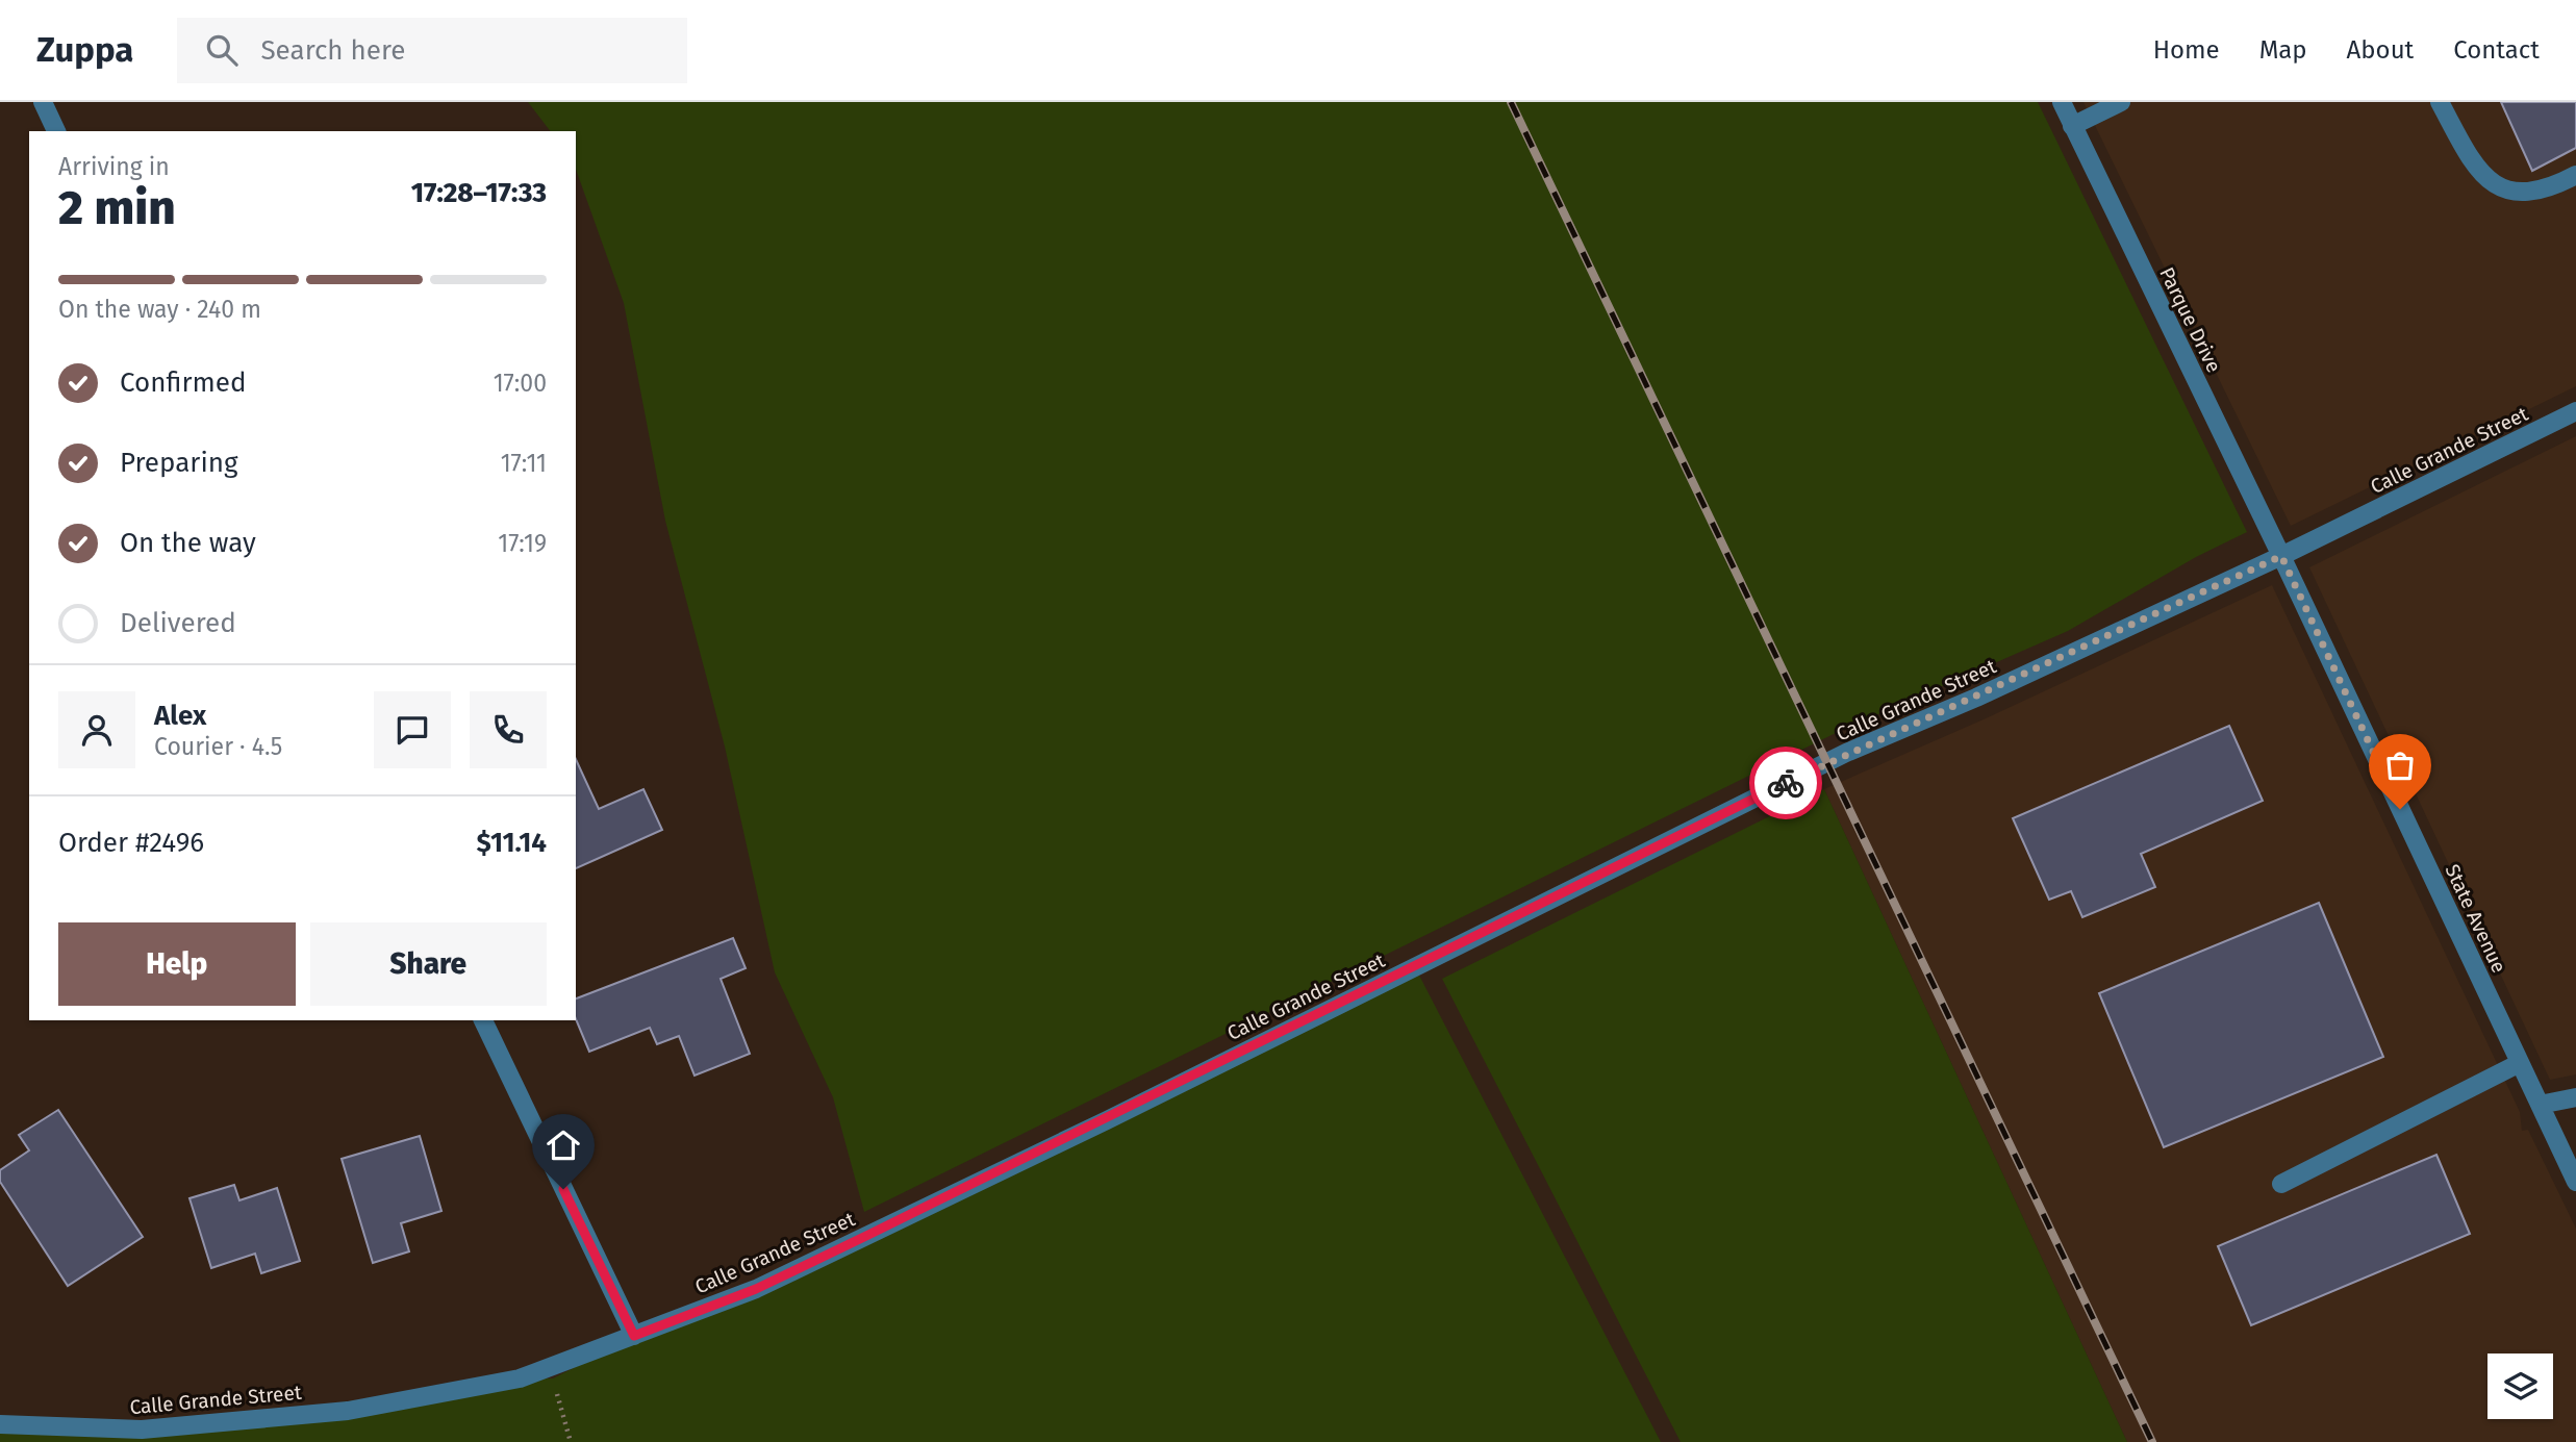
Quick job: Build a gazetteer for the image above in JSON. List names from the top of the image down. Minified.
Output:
{"streets":{"street":["Parque Drive","Calle Grande Street","State Avenue"]},"crossings":[["Parque Drive","Calle Grande Street"],["Parque Drive","State Avenue"],["Calle Grande Street","State Avenue"]],"page":{"header":"Zuppa","search":"Search here","nav":["Home","Map","About","Contact"],"heading":["2 min","Arriving in","17:28–17:33"],"panel":["Alex","Courier · 4.5","Order #2496","$11.14"],"bar":"On the way · 240 m","list":[["Confirmed","17:00"],["Preparing","17:11"],["On the way","17:19"],"Delivered"],"buttons":["Help","Share"]}}
